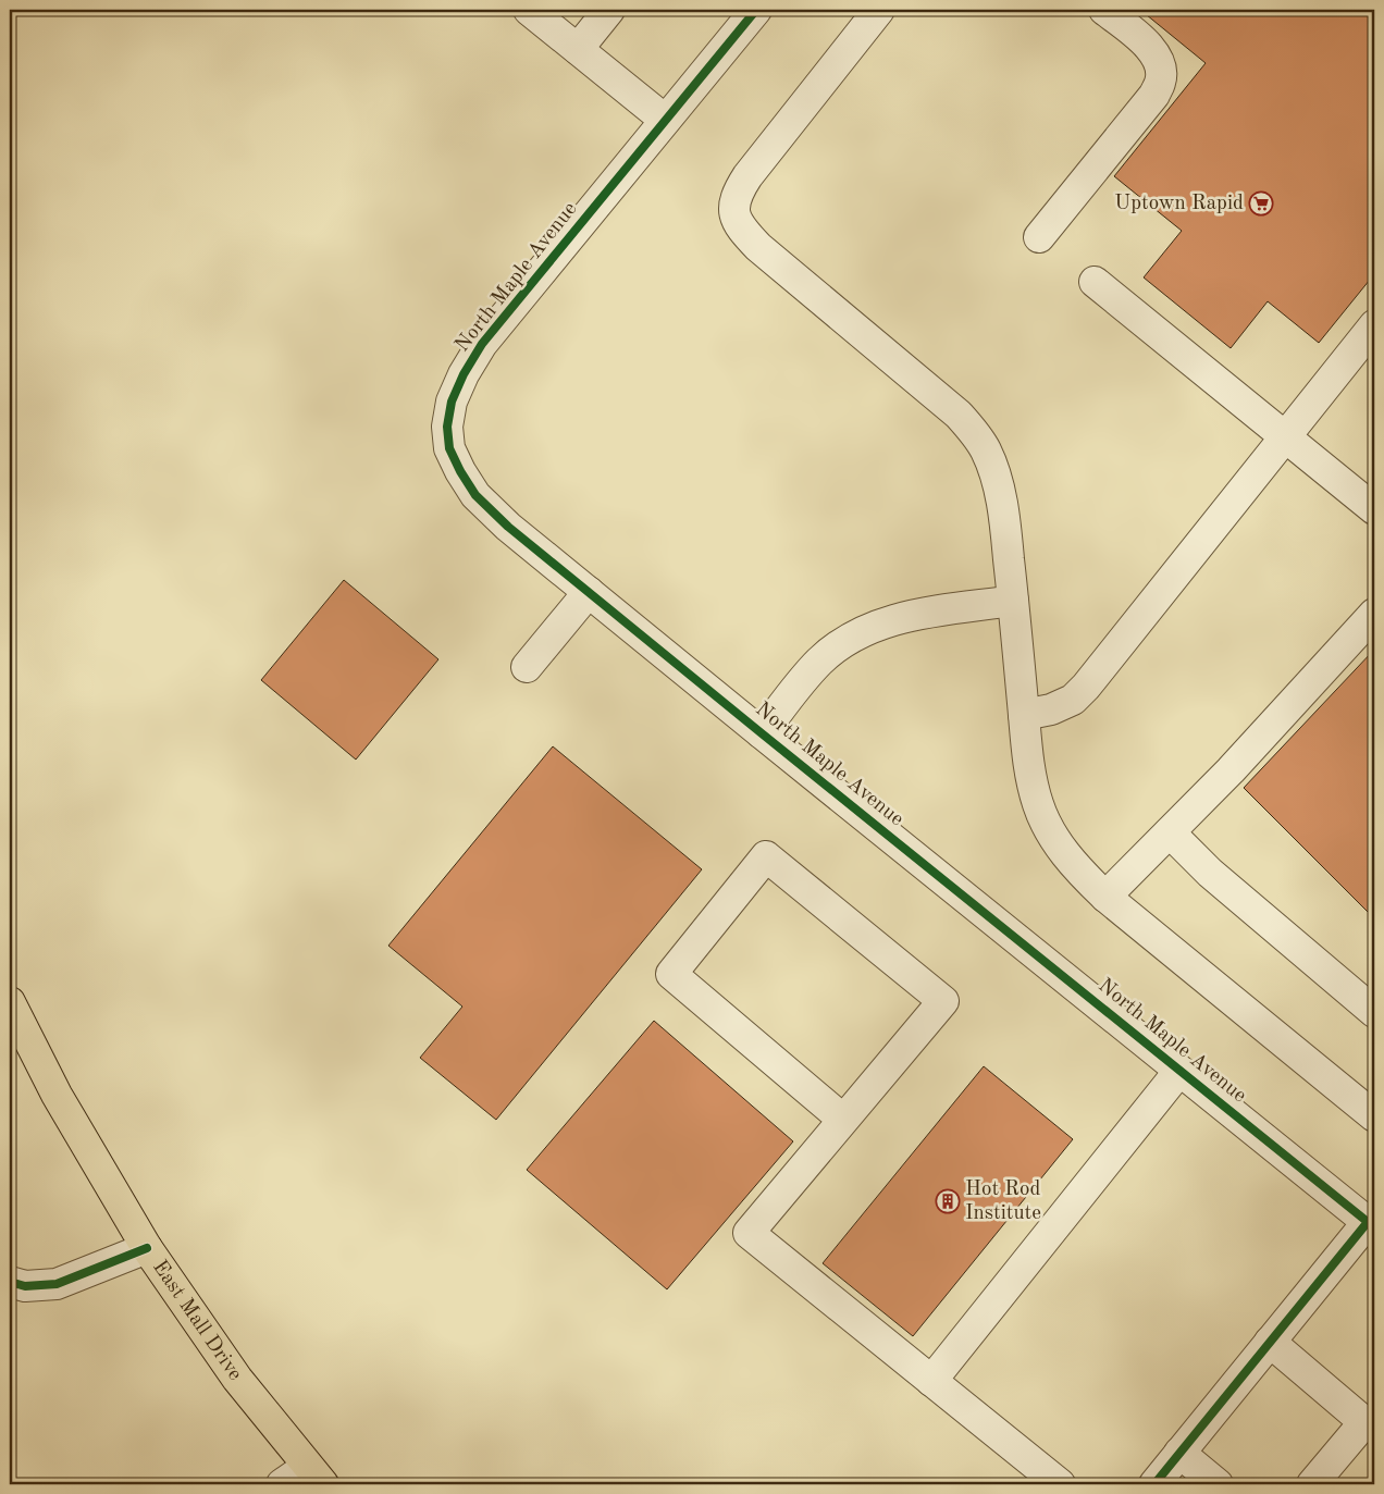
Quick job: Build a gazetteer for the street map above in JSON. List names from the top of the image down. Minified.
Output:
{"streets":{"main road":["East Mall Drive"],"street":["North Maple Avenue"]},"places":{"supermarket":["Uptown Rapid"],"building":["Hot Rod Institute"]}}
